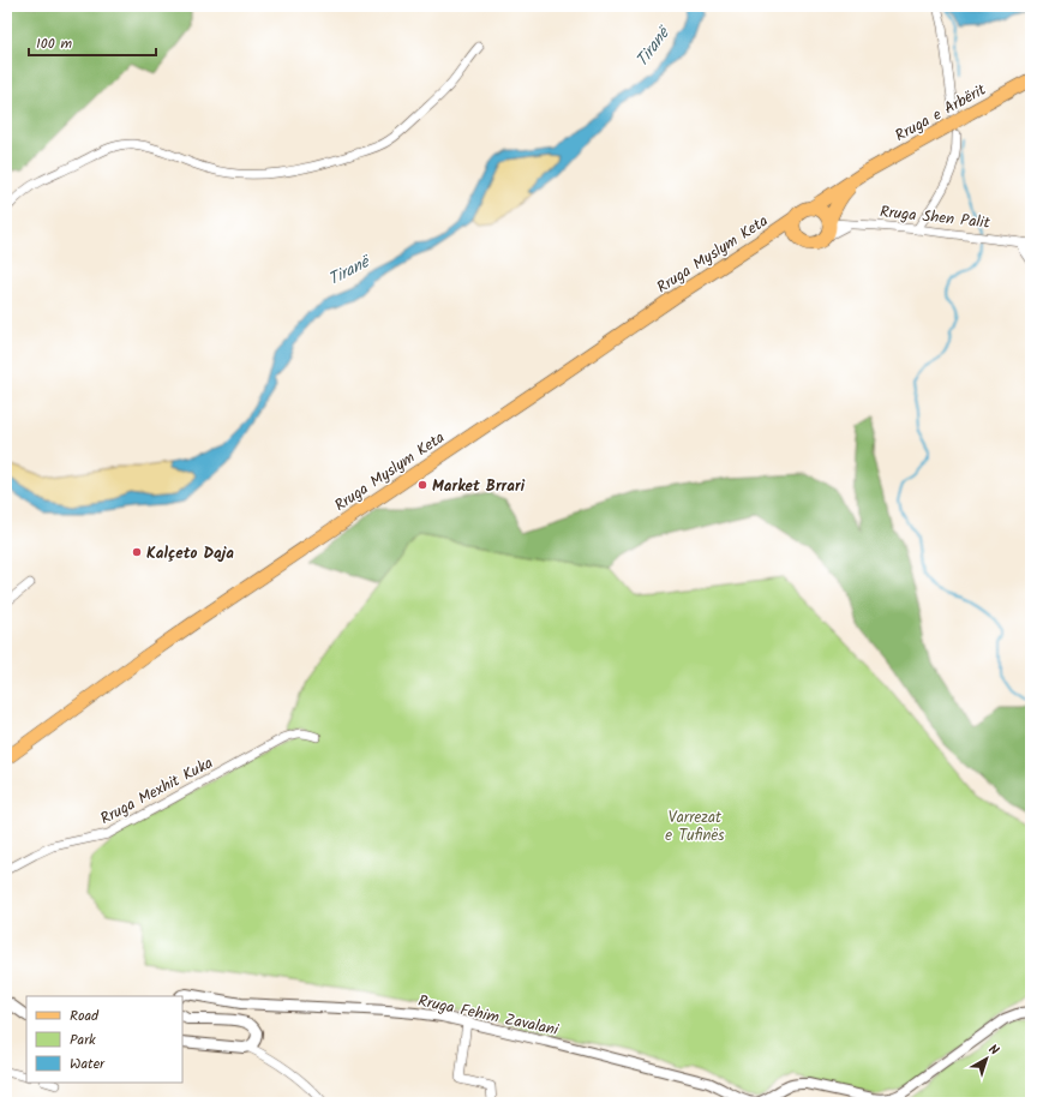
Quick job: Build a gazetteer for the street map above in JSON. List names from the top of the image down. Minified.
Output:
{"streets":{"main road":["Rruga e Arbërit","Rruga Myslym Keta"],"street":["Rruga Shen Palit","Rruga Mexhit Kuka","Rruga Fehim Zavalani"]},"crossings":[["Rruga e Arbërit","Rruga Shen Palit"],["Rruga e Arbërit","Rruga Myslym Keta"],["Rruga Shen Palit","Rruga Myslym Keta"]],"water":["Tiranë"],"parks":["Varrezat e Tufinës"],"places":["Market Brrari","Kalçeto Daja"],"legend":["Road","Park","Water"],"scale_bar":"100 m","north":"top right"}
